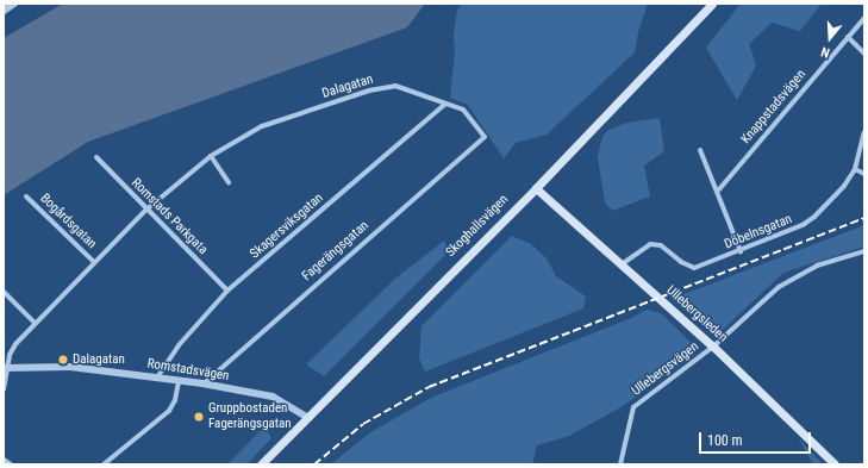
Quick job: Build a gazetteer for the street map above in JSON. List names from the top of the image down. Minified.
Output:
{"streets":{"main road":["Skoghallsvägen","Ullebergsleden"],"street":["Dalagatan","Knappstadsvägen","Romstads Parkgata","Bogårdsgatan","Skagersviksgatan","Döbelnsgatan","Fagerängsgatan","Ullebergsvägen","Romstadsvägen"]},"crossings":[["Dalagatan","Romstads Parkgata"],["Dalagatan","Bogårdsgatan"],["Dalagatan","Skagersviksgatan"],["Dalagatan","Fagerängsgatan"],["Dalagatan","Romstadsvägen"],["Romstads Parkgata","Skagersviksgatan"],["Skagersviksgatan","Romstadsvägen"],["Skoghallsvägen","Ullebergsleden"],["Skoghallsvägen","Romstadsvägen"],["Döbelnsgatan","Ullebergsleden"],["Fagerängsgatan","Romstadsvägen"],["Ullebergsleden","Ullebergsvägen"]],"places":["Dalagatan","Gruppbostaden Fagerängsgatan"],"scale_bar":"100 m","north":"bottom"}
